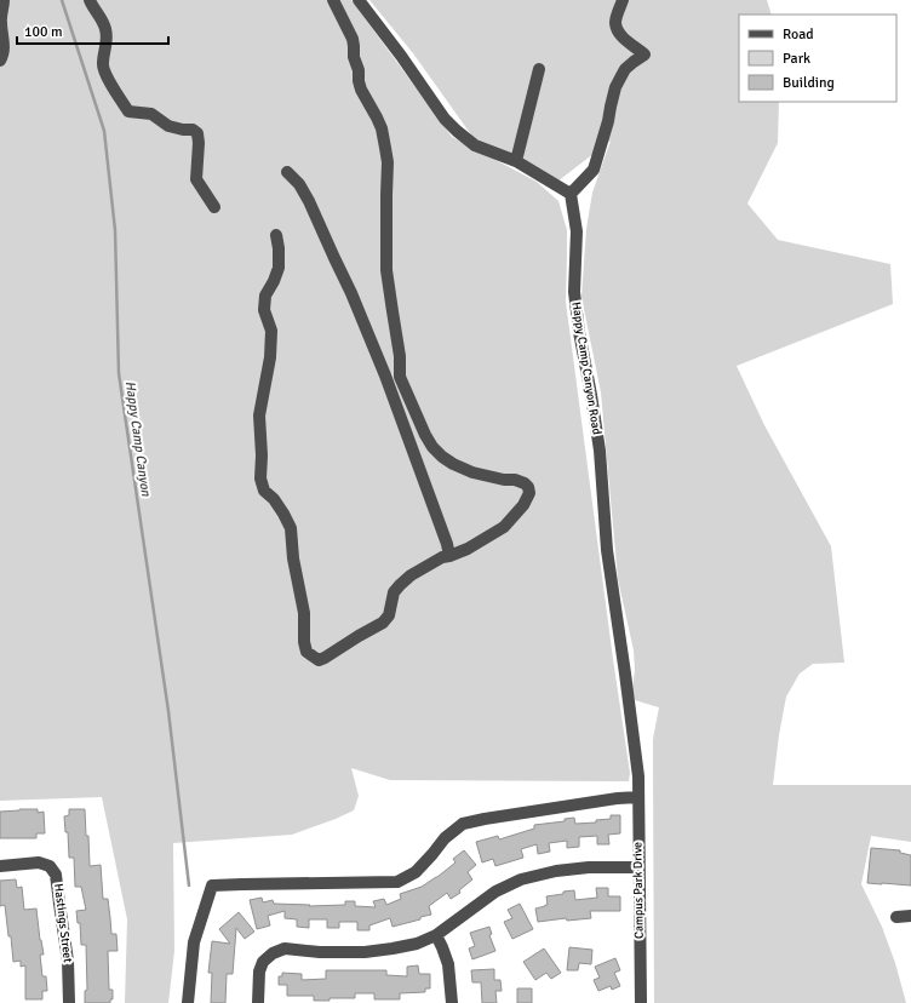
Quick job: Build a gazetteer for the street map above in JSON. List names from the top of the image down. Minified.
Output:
{"streets":{"street":["Happy Camp Canyon Road","Campus Park Drive","Hastings Street"]},"crossings":[["Happy Camp Canyon Road","Campus Park Drive"]],"water":["Happy Camp Canyon"],"legend":["Road","Park","Building"],"scale_bar":"100 m"}
